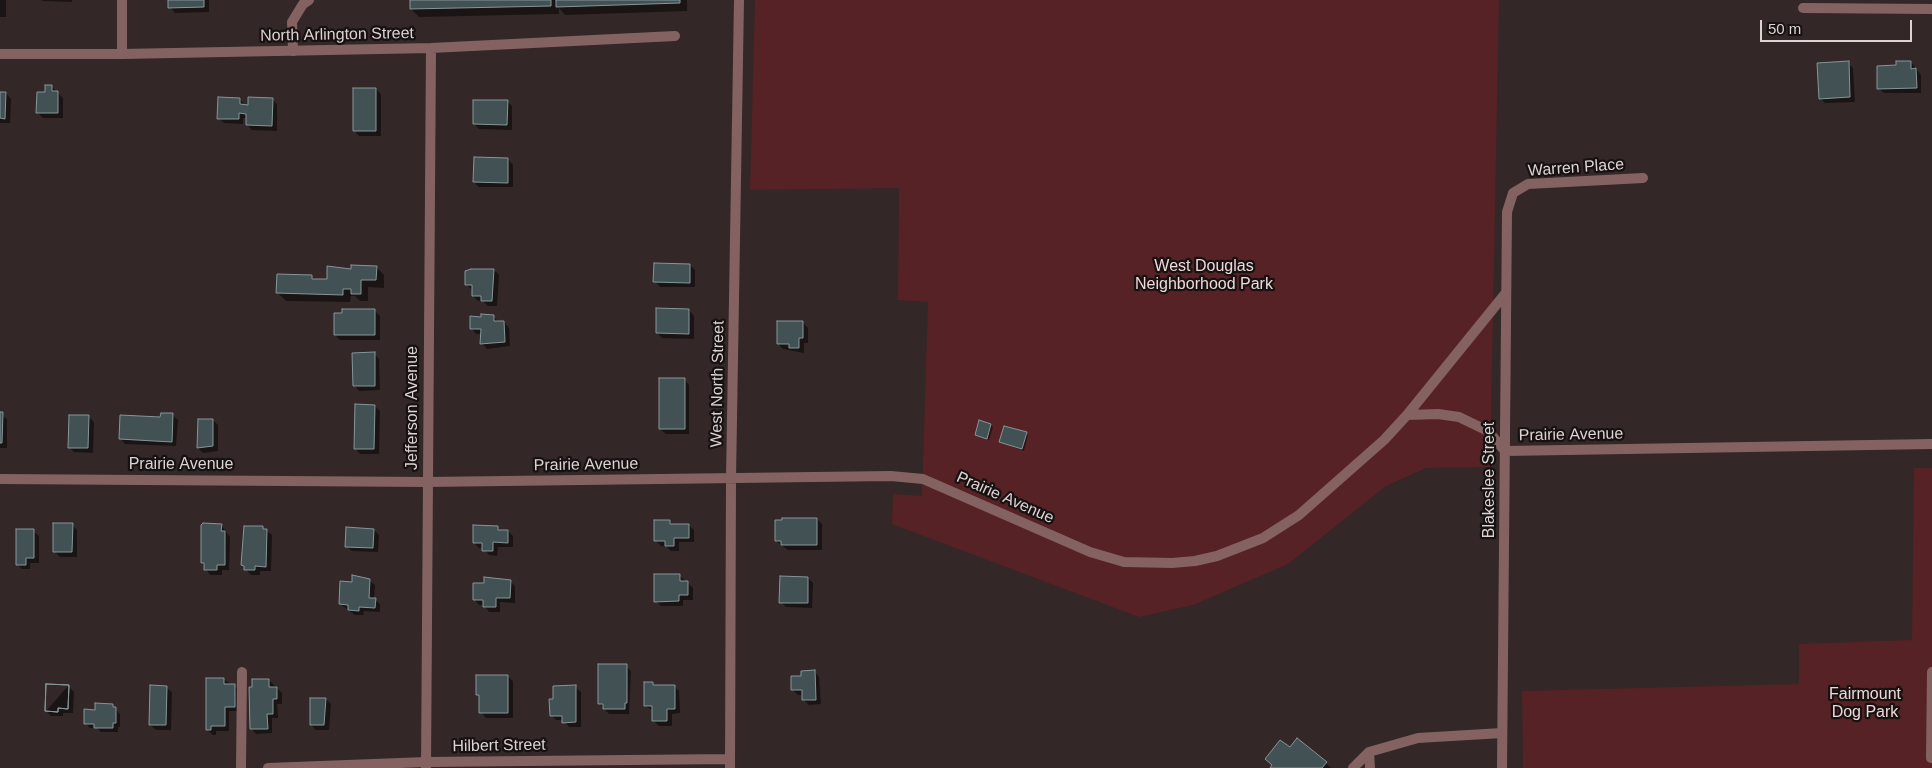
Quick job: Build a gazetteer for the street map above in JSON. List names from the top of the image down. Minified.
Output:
{"streets":{"street":["North Arlington Street","Warren Place","West North Street","Jefferson Avenue","Prairie Avenue","Blakeslee Street","Hilbert Street"]},"crossings":[["North Arlington Street","Jefferson Avenue"],["Warren Place","Blakeslee Street"],["West North Street","Prairie Avenue"],["West North Street","Hilbert Street"],["Jefferson Avenue","Prairie Avenue"],["Jefferson Avenue","Hilbert Street"],["Prairie Avenue","Blakeslee Street"]],"parks":["West Douglas Neighborhood Park","Fairmount Dog Park"],"scale_bar":"50 m"}
